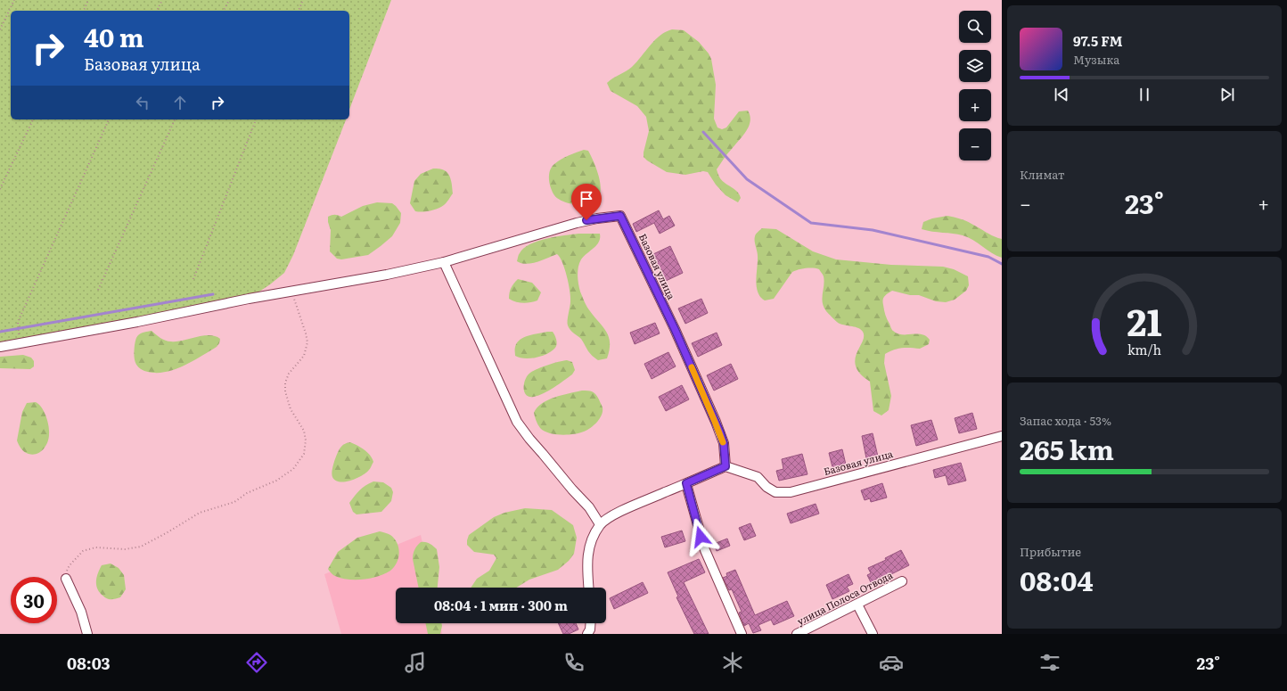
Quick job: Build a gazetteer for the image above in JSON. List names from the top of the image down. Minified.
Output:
{"streets":{"street":["Базовая улица","улица Полоса Отвода"]},"page":{"map_buttons":["+","−"],"turn":["40 m","Базовая улица"],"song":["97.5 FM","Музыка"],"tile":["Климат",["Запас хода · 53%","265 km"],["Прибытие","08:04"]],"heat":["−","23°","+"],"limit":"30","trip":"08:04 · 1 мин · 300 m","tabs":["08:03","23°"],"gauge":["21","km/h"]}}
